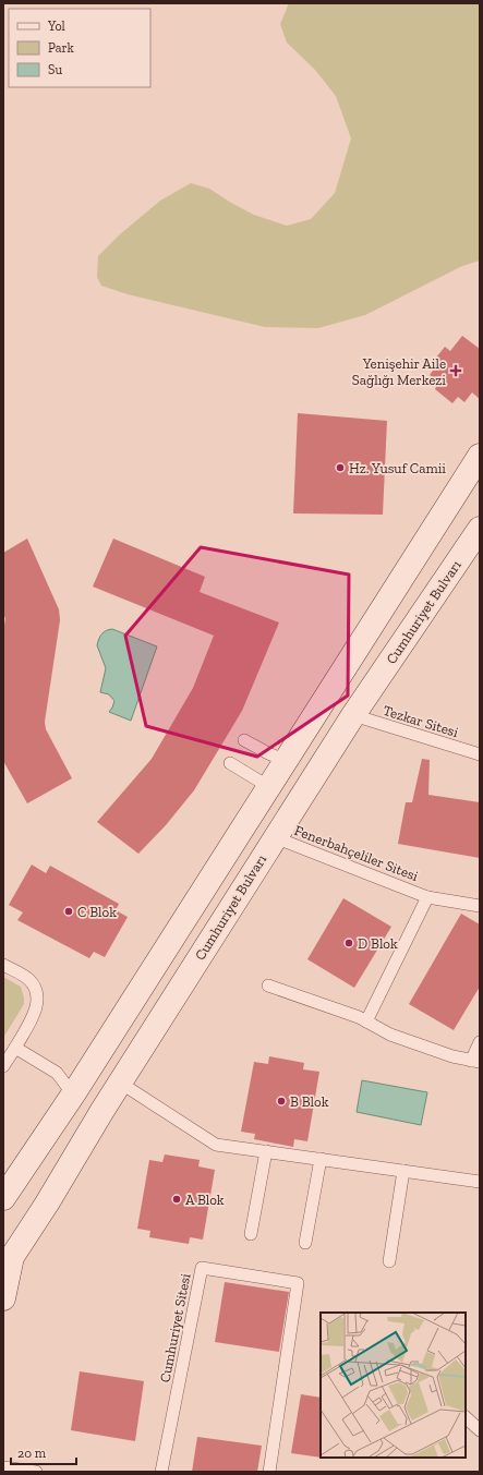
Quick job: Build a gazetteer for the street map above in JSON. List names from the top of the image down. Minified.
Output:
{"streets":{"street":["Cumhuriyet Bulvarı"],"lane":["Tezkar Sitesi","Fenerbahçeliler Sitesi","Cumhuriyet Sitesi"]},"crossings":[["Cumhuriyet Bulvarı","Tezkar Sitesi"],["Cumhuriyet Bulvarı","Fenerbahçeliler Sitesi"]],"places":{"health":["Yenişehir Aile Sağlığı Merkezi"],"other":["Hz. Yusuf Camii","C Blok","D Blok","B Blok","A Blok"]},"legend":["Yol","Park","Su"],"scale_bar":"20 m"}
